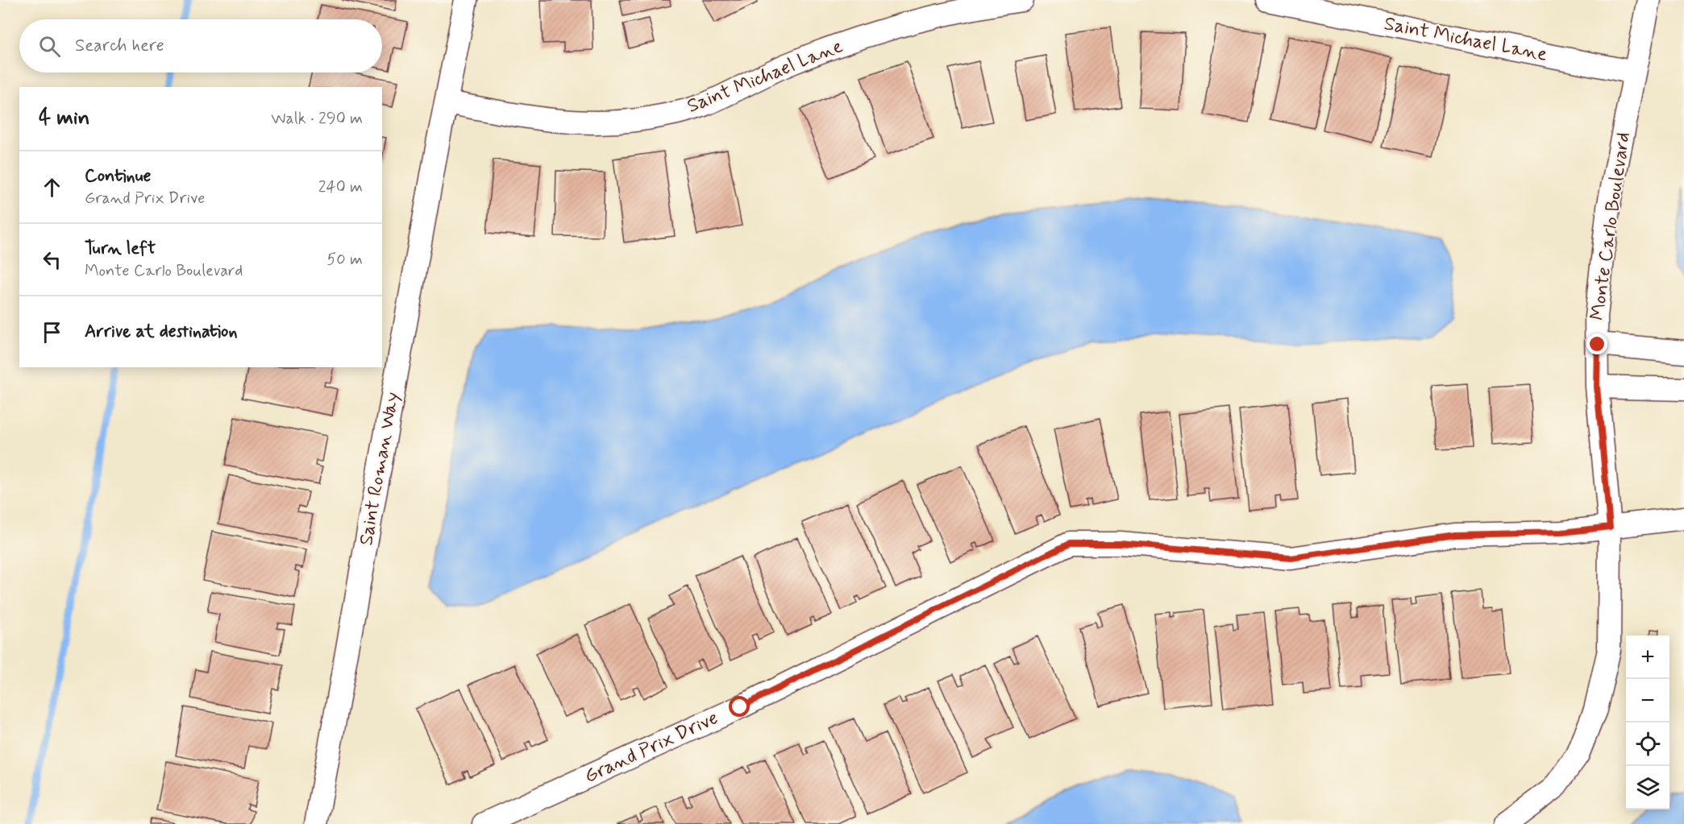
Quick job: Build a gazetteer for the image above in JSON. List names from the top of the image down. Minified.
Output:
{"streets":{"street":["Saint Michael Lane","Monte Carlo Boulevard","Saint Roman Way","Grand Prix Drive"]},"crossings":[["Saint Michael Lane","Monte Carlo Boulevard"],["Saint Michael Lane","Saint Roman Way"],["Monte Carlo Boulevard","Grand Prix Drive"]],"page":{"search":"Search here","heading":["4 min","Walk · 290 m"],"list":[["Continue","Grand Prix Drive","240 m"],["Turn left","Monte Carlo Boulevard","50 m"],"Arrive at destination"],"map_buttons":["+","−"]}}
